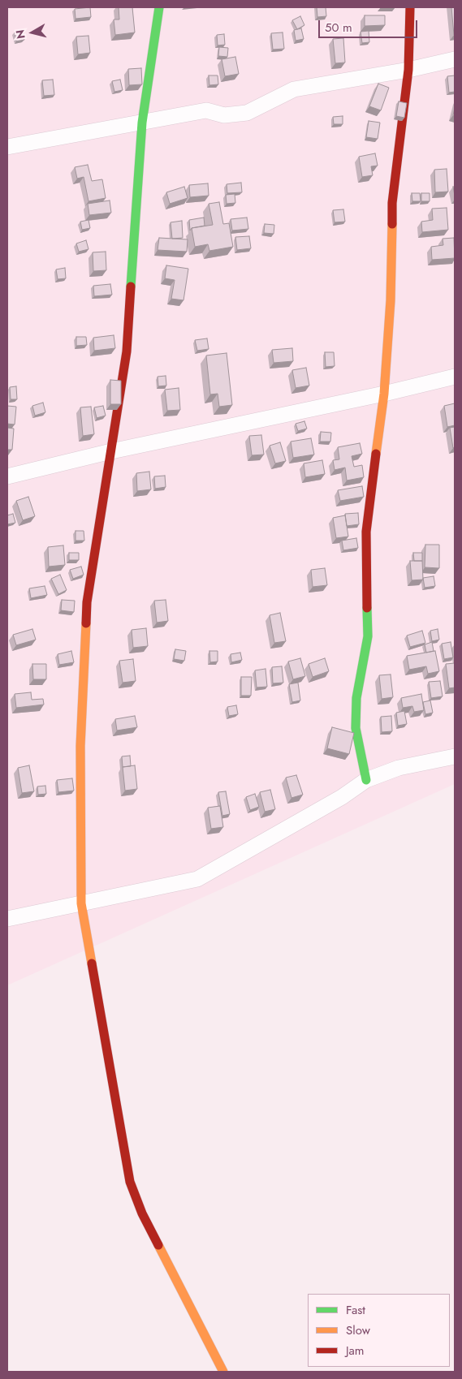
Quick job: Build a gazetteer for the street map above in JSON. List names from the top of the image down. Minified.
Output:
{"legend":["Fast","Slow","Jam"],"scale_bar":"50 m","north":"left"}
